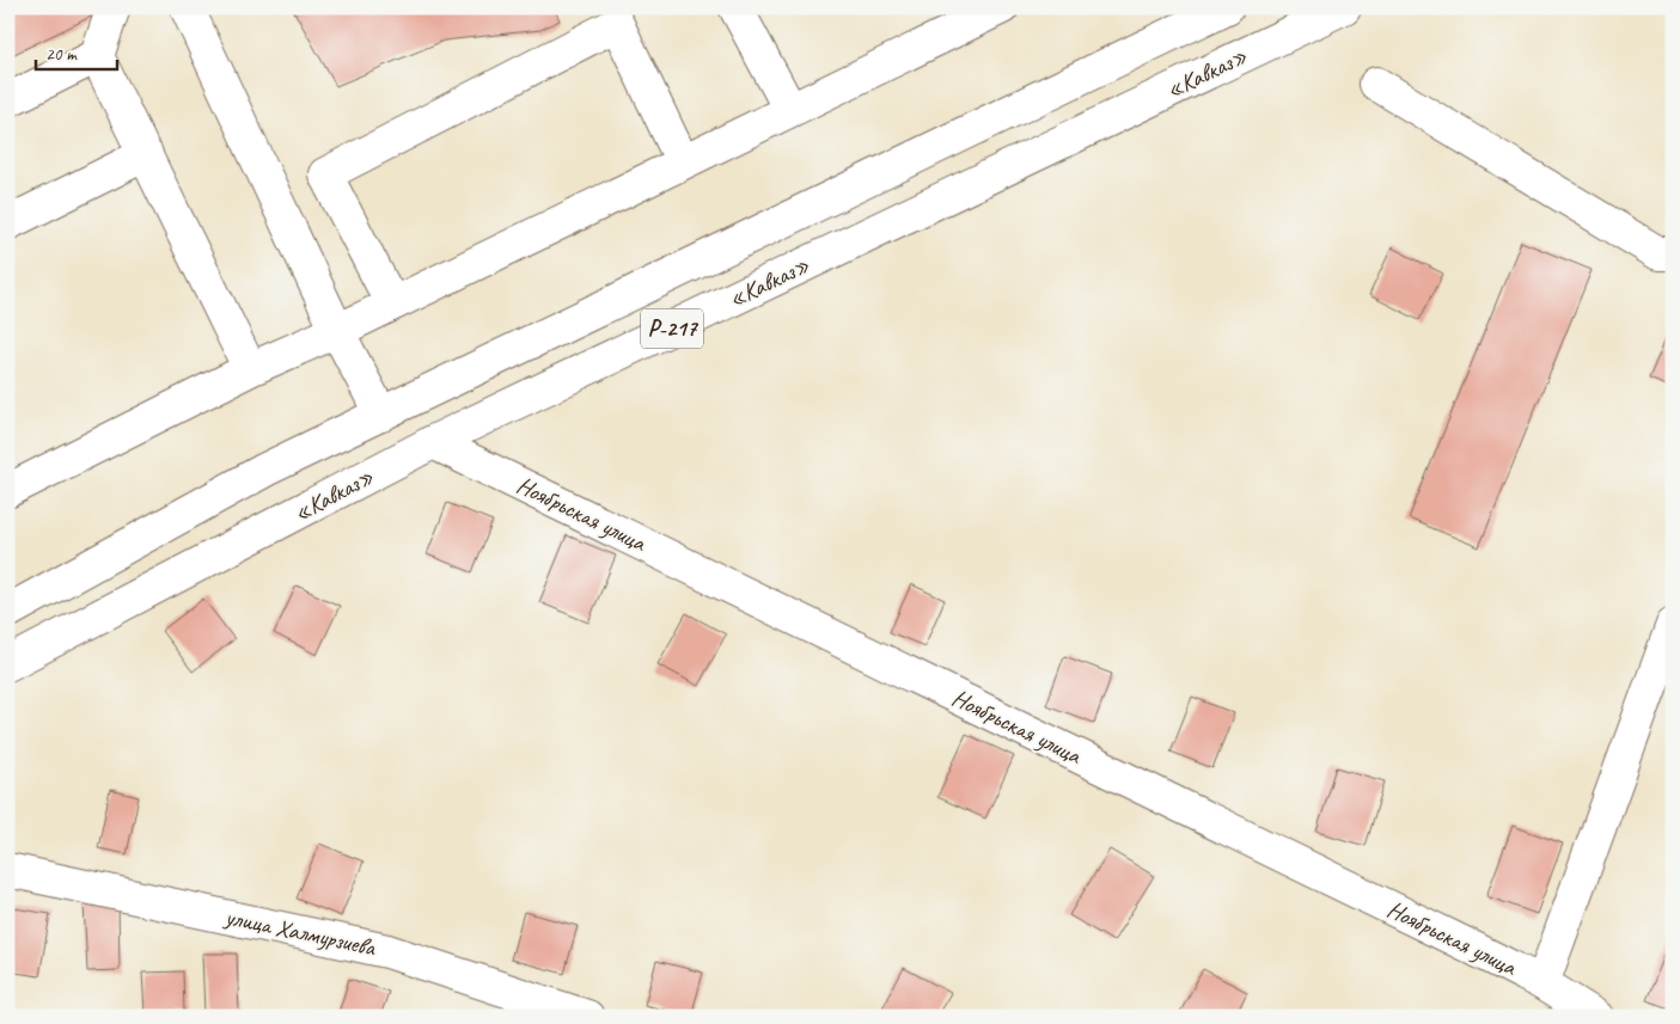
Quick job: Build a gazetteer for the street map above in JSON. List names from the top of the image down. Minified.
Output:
{"streets":{"main road":["«Кавказ»","Р-217","Ноябрьская улица","улица Халмурзиева"]},"crossings":[["«Кавказ»","Ноябрьская улица"]],"scale_bar":"20 m"}
